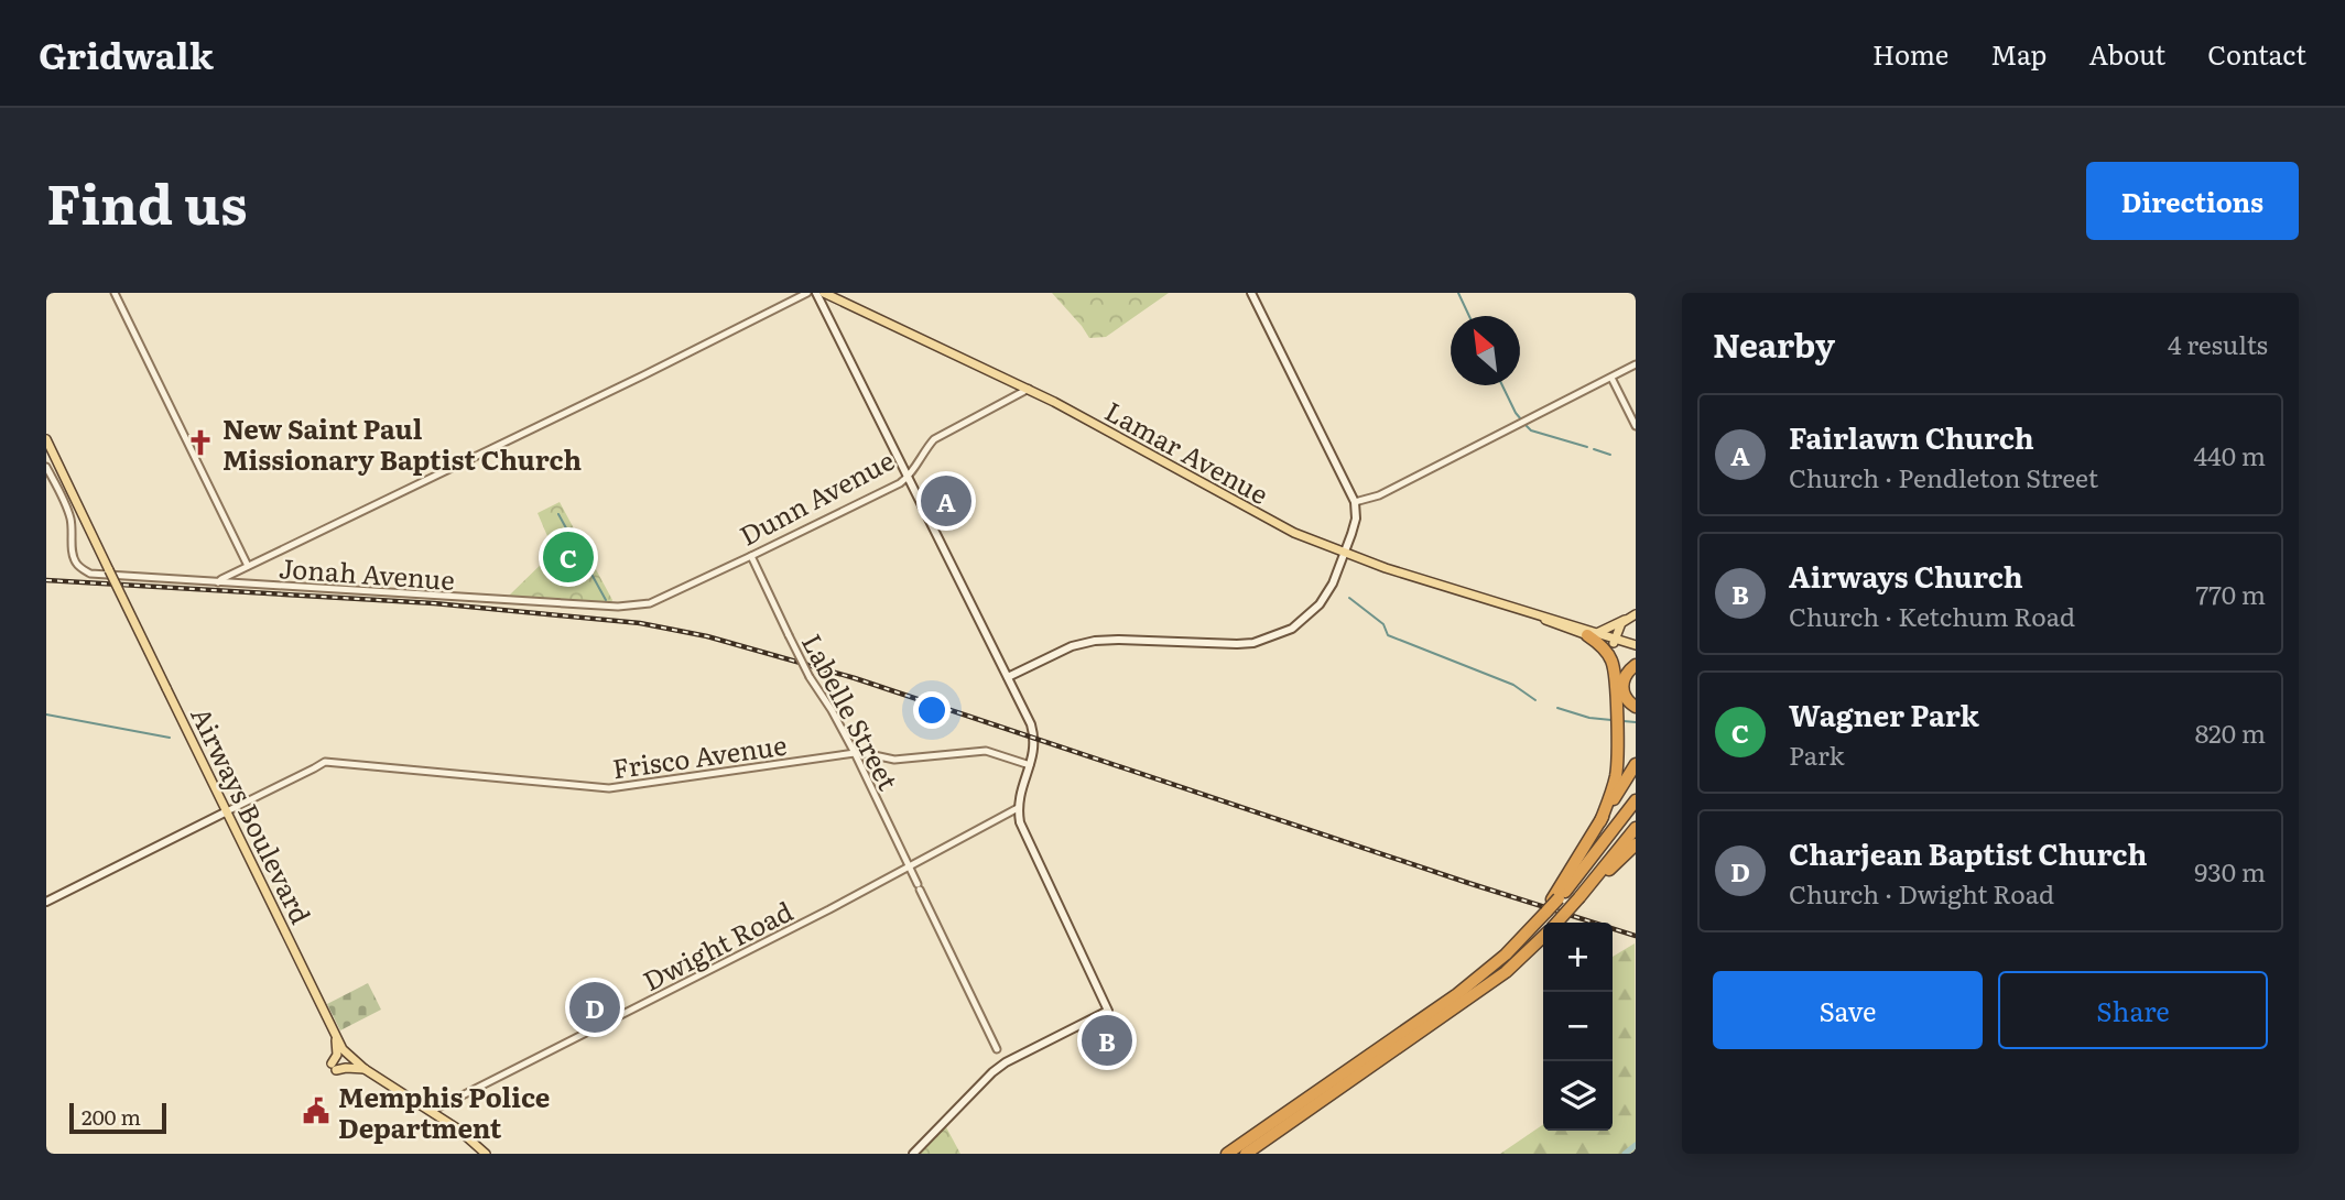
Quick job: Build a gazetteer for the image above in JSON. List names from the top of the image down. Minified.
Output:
{"streets":{"main road":["Lamar Avenue","Airways Boulevard"],"street":["Dunn Avenue","Jonah Avenue","Labelle Street","Frisco Avenue","Dwight Road"]},"crossings":[["Lamar Avenue","Dunn Avenue"],["Dunn Avenue","Jonah Avenue"],["Dunn Avenue","Labelle Street"],["Labelle Street","Frisco Avenue"],["Labelle Street","Dwight Road"],["Frisco Avenue","Airways Boulevard"],["Airways Boulevard","Dwight Road"]],"places":{"church":["New Saint Paul Missionary Baptist Church"],"public building":["Memphis Police Department"]},"scale_bar":"200 m","north":"top left","page":{"header":"Gridwalk","nav":["Home","Map","About","Contact"],"title":"Find us","buttons":["Directions",["Save","Share"]],"heading":["Nearby","4 results"],"list":[{"mark":"A","name":"Fairlawn Church","note":"Church · Pendleton Street","value":"440 m"},{"mark":"B","name":"Airways Church","note":"Church · Ketchum Road","value":"770 m"},{"mark":"C","name":"Wagner Park","note":"Park","value":"820 m"},{"mark":"D","name":"Charjean Baptist Church","note":"Church · Dwight Road","value":"930 m"}],"pins":["A","C","D","B"],"map_buttons":["+","−"],"scale":"200 m"}}
